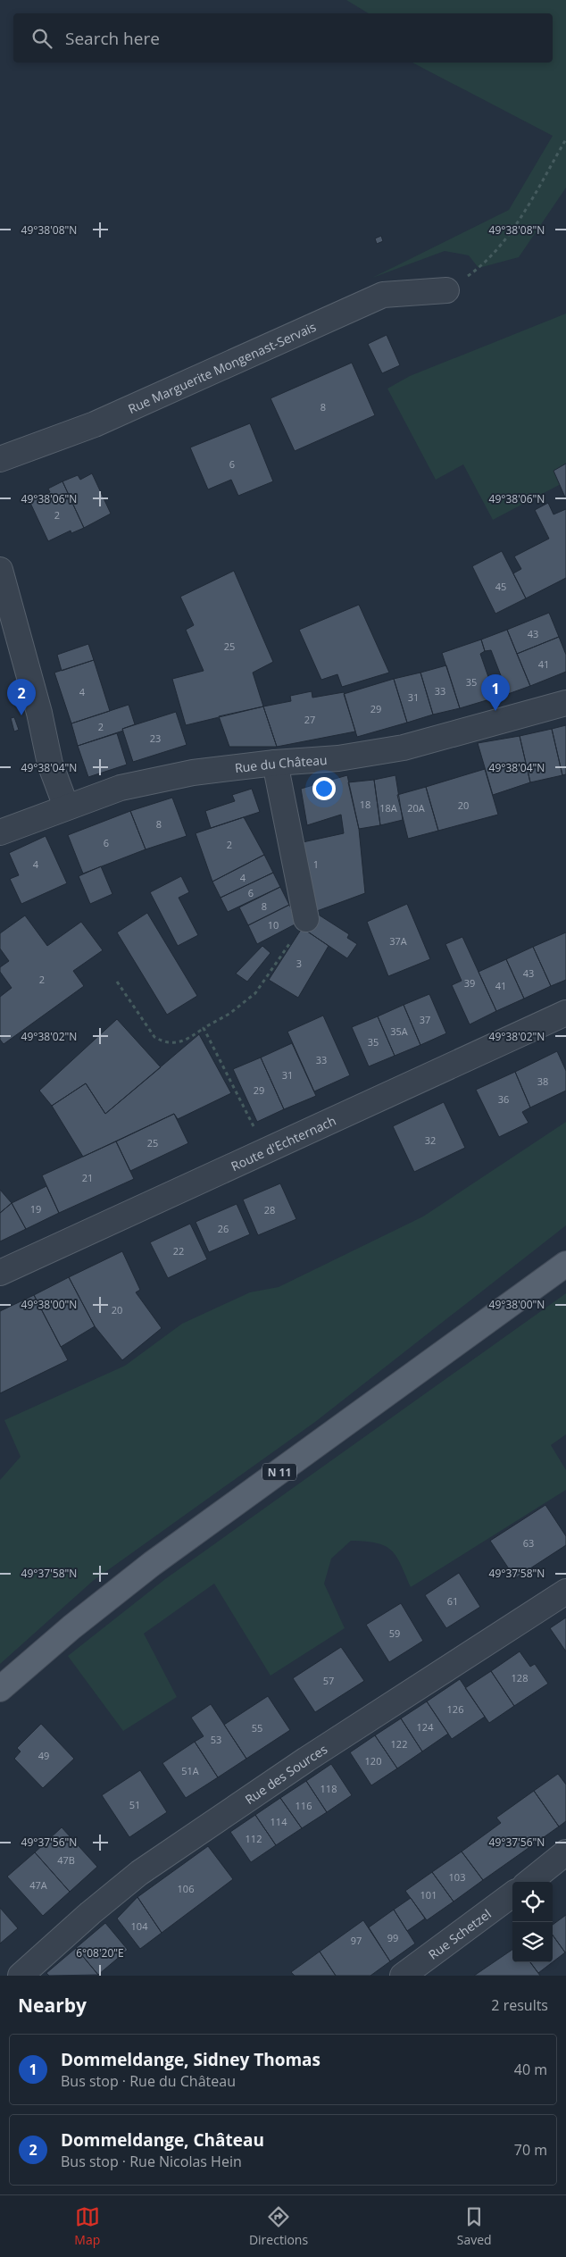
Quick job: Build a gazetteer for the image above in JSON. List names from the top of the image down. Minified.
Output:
{"streets":{"main road":["N 11"],"street":["Rue Marguerite Mongenast-Servais","Rue du Château","Route d'Echternach","Rue des Sources","Rue Schetzel"]},"house_numbers":["8","6","2","45","43","25","41","35","33","4","31","29","27","2","23","18","20","18A","20A","8","6","2","4","1","4","6","8","10","37A","3","43","2","39","41","37","35A","35","33","31","38","29","36","32","25","21","19","28","26","22","20","63","61","59","128","57","126","124","55","53","122","49","120","51A","118","51","116","114","112","47B","103","47A","106","101","104","99","97"],"page":{"search":"Search here","pins":["1","2"],"heading":["Nearby","2 results"],"list":[{"mark":"1","name":"Dommeldange, Sidney Thomas","note":"Bus stop · Rue du Château","value":"40 m"},{"mark":"2","name":"Dommeldange, Château","note":"Bus stop · Rue Nicolas Hein","value":"70 m"}],"nav":["Map","Directions","Saved"]},"coordinates":["49°38'08\"N","49°38'06\"N","49°38'04\"N","49°38'02\"N","49°38'00\"N","49°37'58\"N","49°37'56\"N","6°08'20\"E"]}
